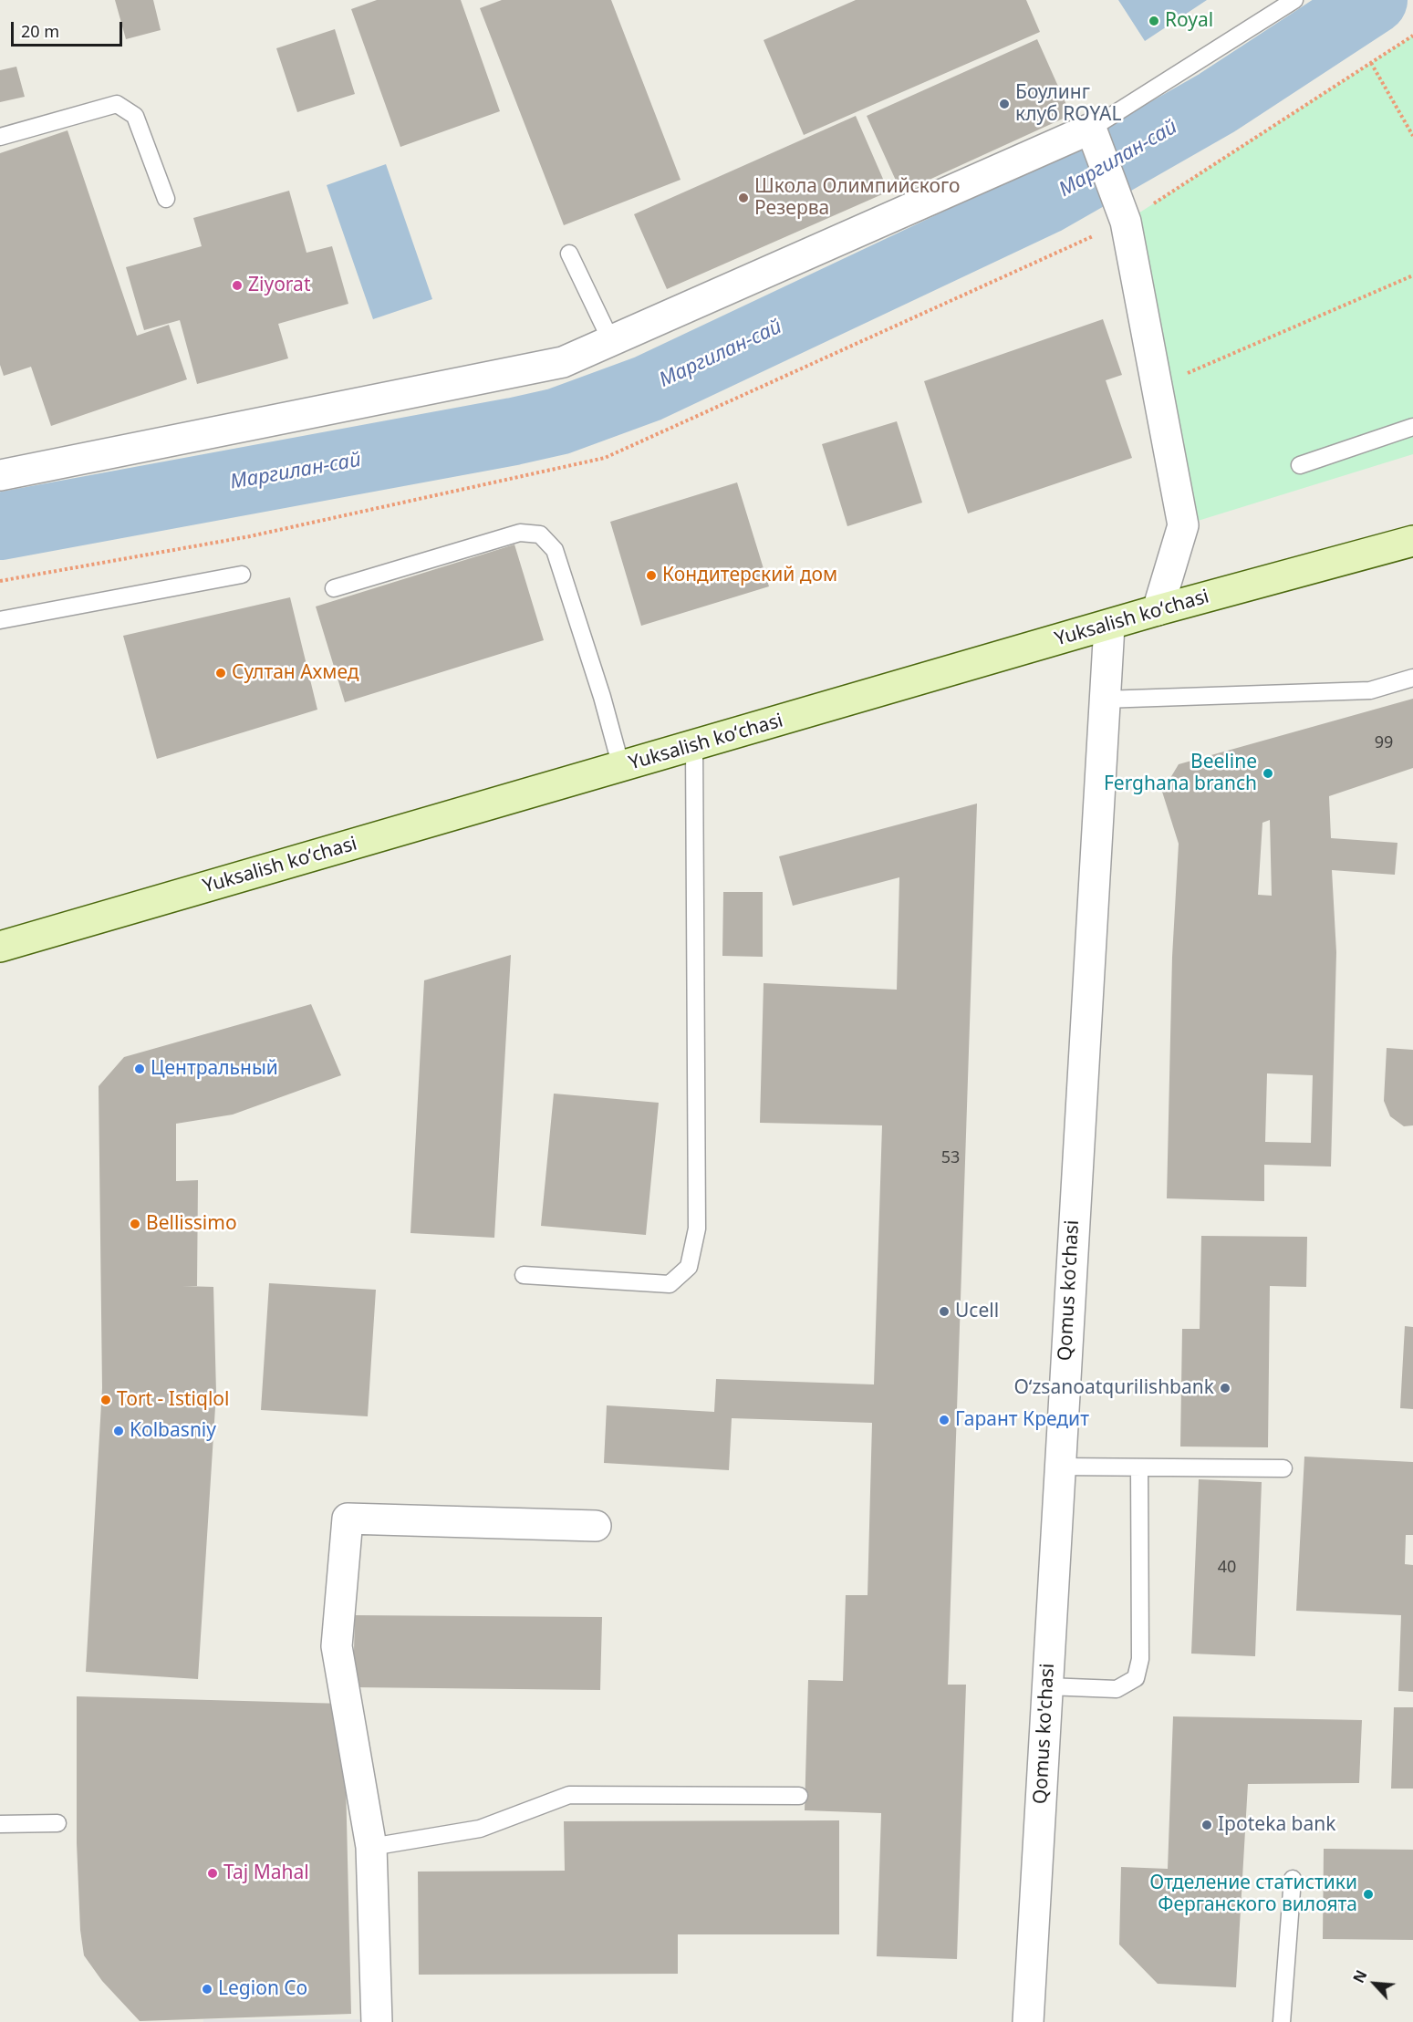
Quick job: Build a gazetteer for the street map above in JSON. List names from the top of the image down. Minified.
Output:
{"streets":{"main road":["Yuksalish koʻchasi"],"street":["Qomus ko'chasi"]},"crossings":[["Yuksalish koʻchasi","Qomus ko'chasi"]],"water":["Маргилан-сай"],"places":["Royal","Боулинг клуб ROYAL","Школа Олимпийского Резерва","Ziyorat","Кондитерский дом","Султан Ахмед","Beeline Ferghana branch","Центральный","Bellissimo","Ucell","Oʻzsanoatqurilishbank","Tort - Istiqlol","Гарант Кредит","Kolbasniy","Ipoteka bank","Taj Mahal","Отделение статистики Ферганского вилоята","Legion Co"],"house_numbers":["99","53","40"],"scale_bar":"20 m","north":"top left"}
